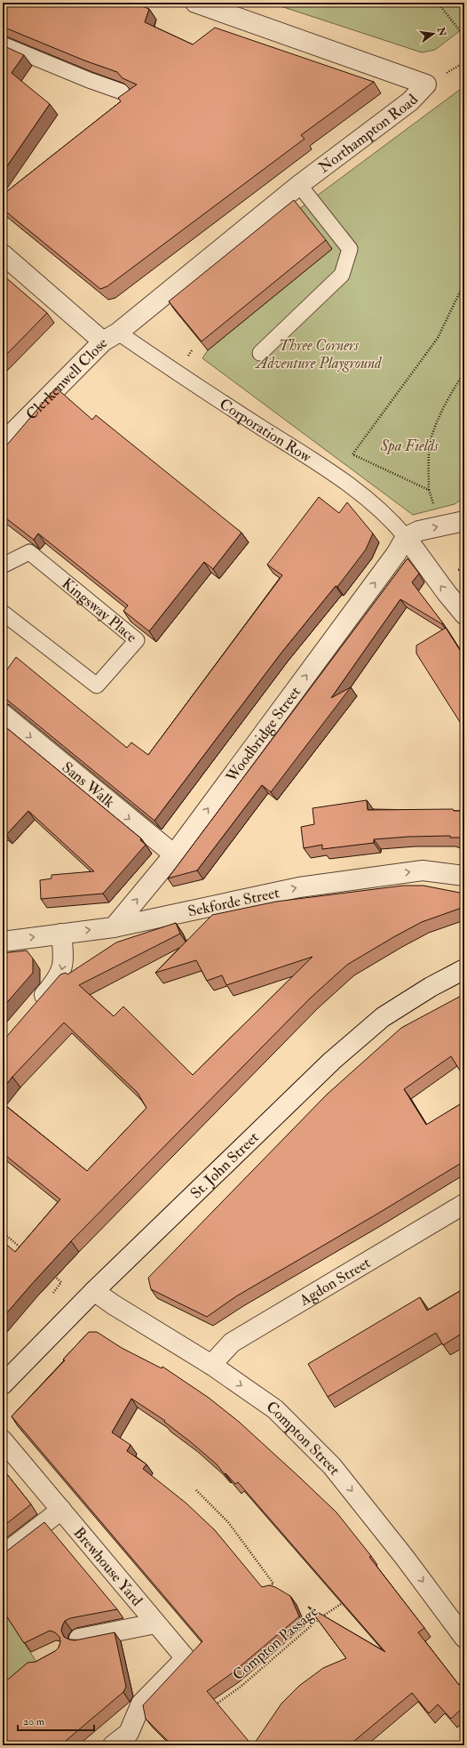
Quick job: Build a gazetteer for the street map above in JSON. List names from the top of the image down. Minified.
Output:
{"streets":{"street":["Northampton Road","Clerkenwell Close","Woodbridge Street","Sans Walk","Sekforde Street","St. John Street","Agdon Street","Compton Street","Brewhouse Yard"],"lane":["Corporation Row","Kingsway Place"],"path":["Compton Passage"]},"crossings":[["Northampton Road","Clerkenwell Close"],["Northampton Road","Corporation Row"],["Clerkenwell Close","Corporation Row"],["Corporation Row","Woodbridge Street"],["Woodbridge Street","Sans Walk"],["Woodbridge Street","Sekforde Street"],["St. John Street","Compton Street"],["Agdon Street","Compton Street"]],"one_way":["Woodbridge Street","Sans Walk","Sekforde Street","Compton Street"],"parks":["Three Corners Adventure Playground","Spa Fields"],"scale_bar":"20 m","north":"right"}
